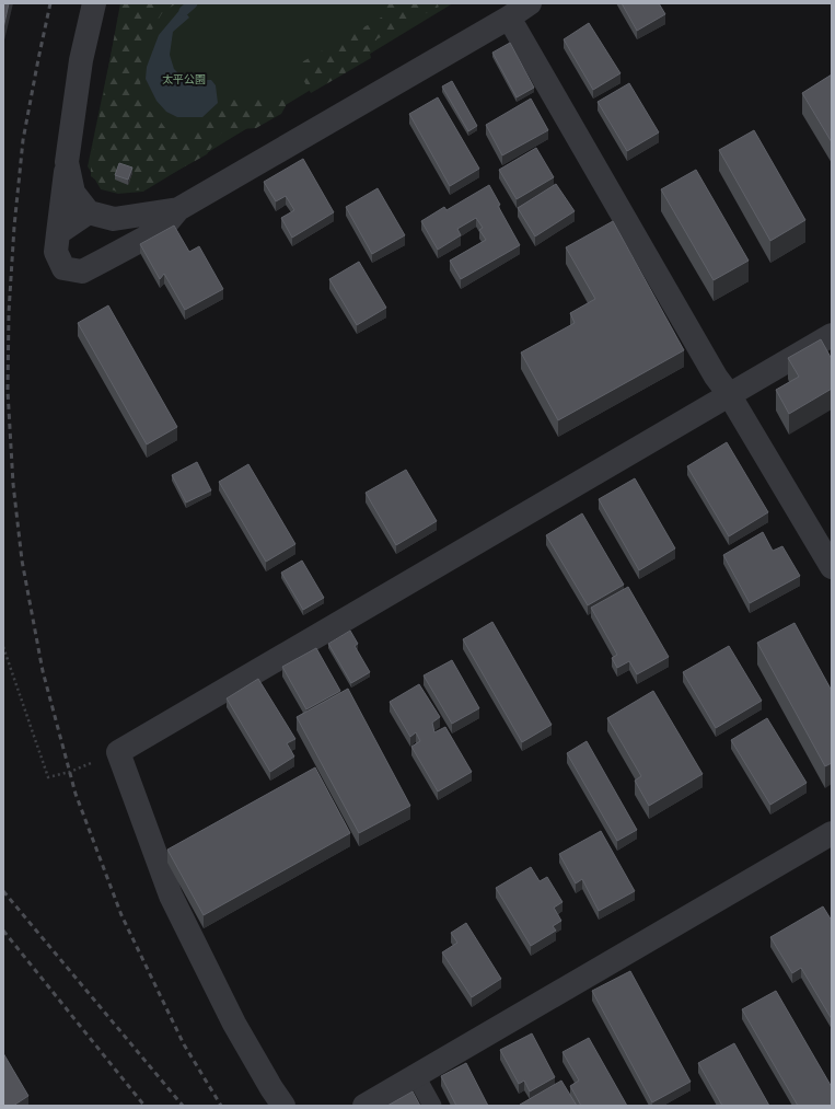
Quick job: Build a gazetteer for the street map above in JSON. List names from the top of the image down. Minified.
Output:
{"parks":["太平公園"]}
